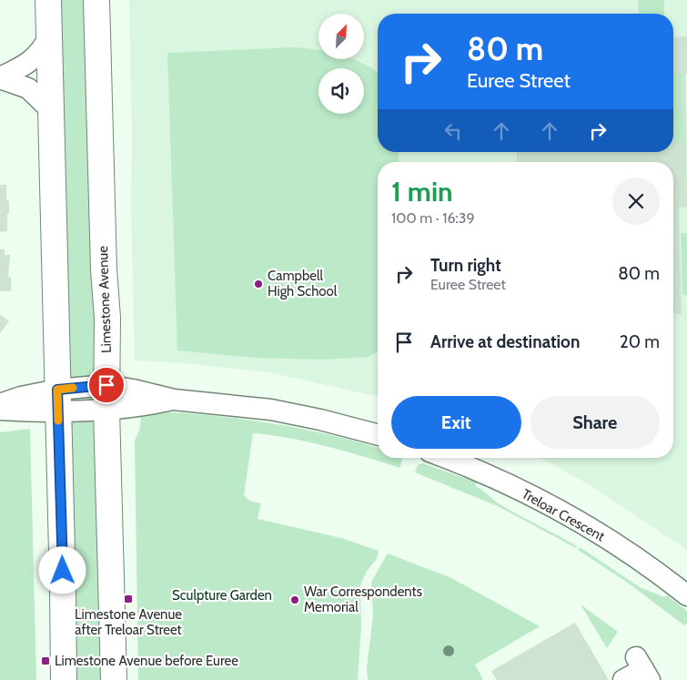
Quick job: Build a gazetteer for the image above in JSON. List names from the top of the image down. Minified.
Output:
{"streets":{"main road":["Limestone Avenue"],"street":["Treloar Crescent"]},"parks":["Sculpture Garden"],"places":{"other":["Campbell High School","War Correspondents Memorial"],"transit":["Limestone Avenue after Treloar Street","Limestone Avenue before Euree"]},"north":"top right","page":{"turn":["80 m","Euree Street"],"heading":["1 min","100 m · 16:39"],"list":[{"name":"Turn right","note":"Euree Street","value":"80 m"},{"name":"Arrive at destination","value":"20 m"}],"buttons":["Exit","Share"]}}
